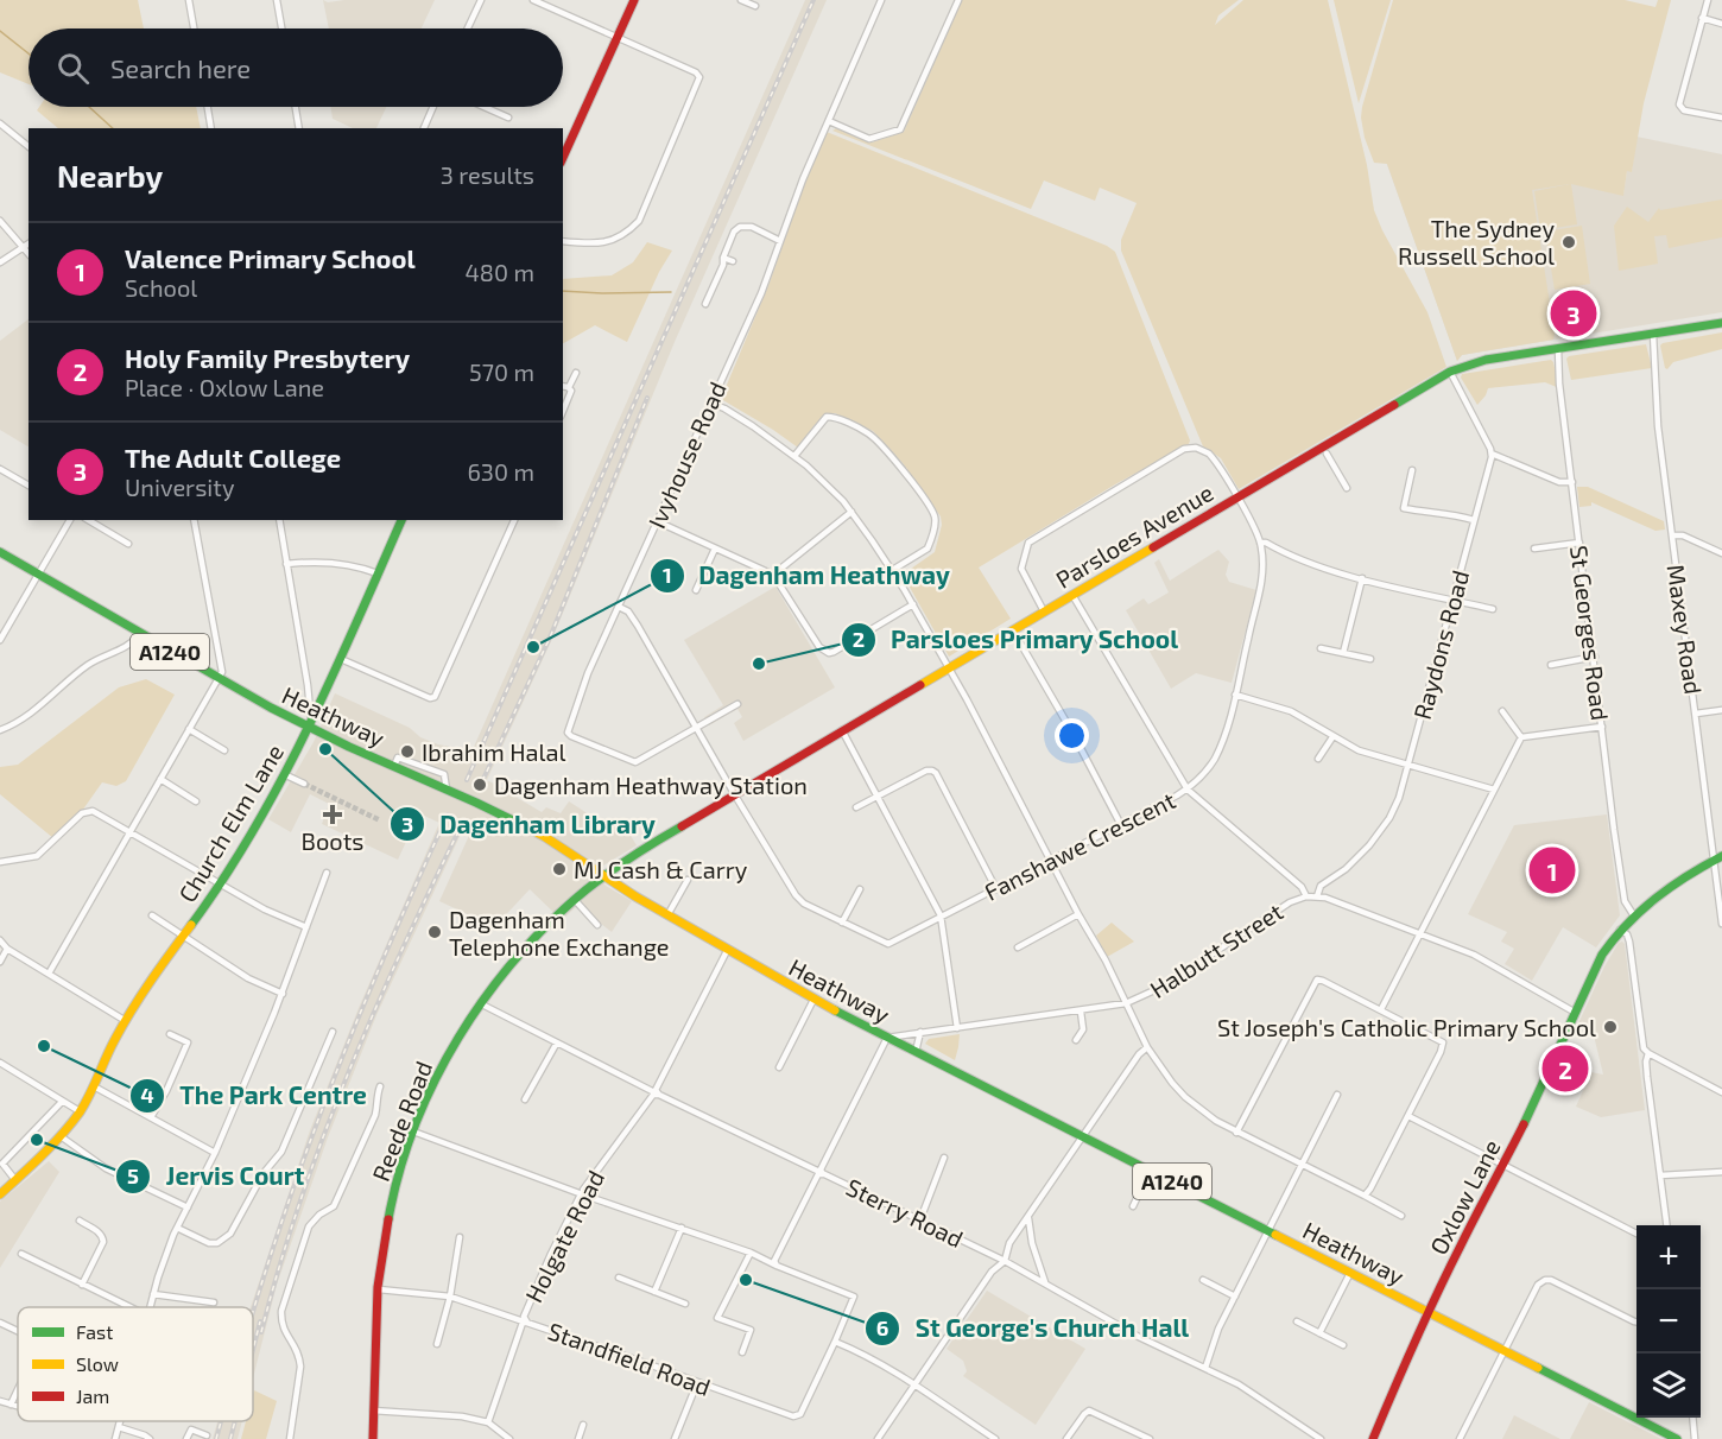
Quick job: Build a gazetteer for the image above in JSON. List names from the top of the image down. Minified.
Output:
{"streets":{"street":["Ivyhouse Road","Parsloes Avenue","Maxey Road","St Georges Road","Raydons Road","A1240","Heathway","Church Elm Lane","Fanshawe Crescent","Halbutt Street","Reede Road","Oxlow Lane","Sterry Road","Holgate Road","Standfield Road"]},"crossings":[["Ivyhouse Road","Fanshawe Crescent"],["Parsloes Avenue","Maxey Road"],["Parsloes Avenue","St Georges Road"],["Parsloes Avenue","Heathway"],["Parsloes Avenue","Fanshawe Crescent"],["Parsloes Avenue","Reede Road"],["Maxey Road","Oxlow Lane"],["St Georges Road","Oxlow Lane"],["Raydons Road","Halbutt Street"],["Heathway","Church Elm Lane"],["Heathway","Halbutt Street"],["Heathway","Reede Road"],["Heathway","Oxlow Lane"],["Heathway","Holgate Road"],["Halbutt Street","Oxlow Lane"],["Reede Road","Sterry Road"],["Reede Road","Standfield Road"],["Sterry Road","Holgate Road"],["Holgate Road","Standfield Road"]],"places":{"other":["The Sydney Russell School","Dagenham Heathway","Parsloes Primary School","Dagenham Library","Ibrahim Halal","Dagenham Heathway Station","MJ Cash & Carry","Dagenham Telephone Exchange","St Joseph's Catholic Primary School","The Park Centre","Jervis Court","St George's Church Hall"],"health":["Boots"]},"legend":["Fast","Slow","Jam"],"page":{"search":"Search here","heading":["Nearby","3 results"],"list":[{"mark":"1","name":"Valence Primary School","note":"School","value":"480 m"},{"mark":"2","name":"Holy Family Presbytery","note":"Place · Oxlow Lane","value":"570 m"},{"mark":"3","name":"The Adult College","note":"University","value":"630 m"}],"pins":["3","1","2"],"map_buttons":["+","−"]}}
